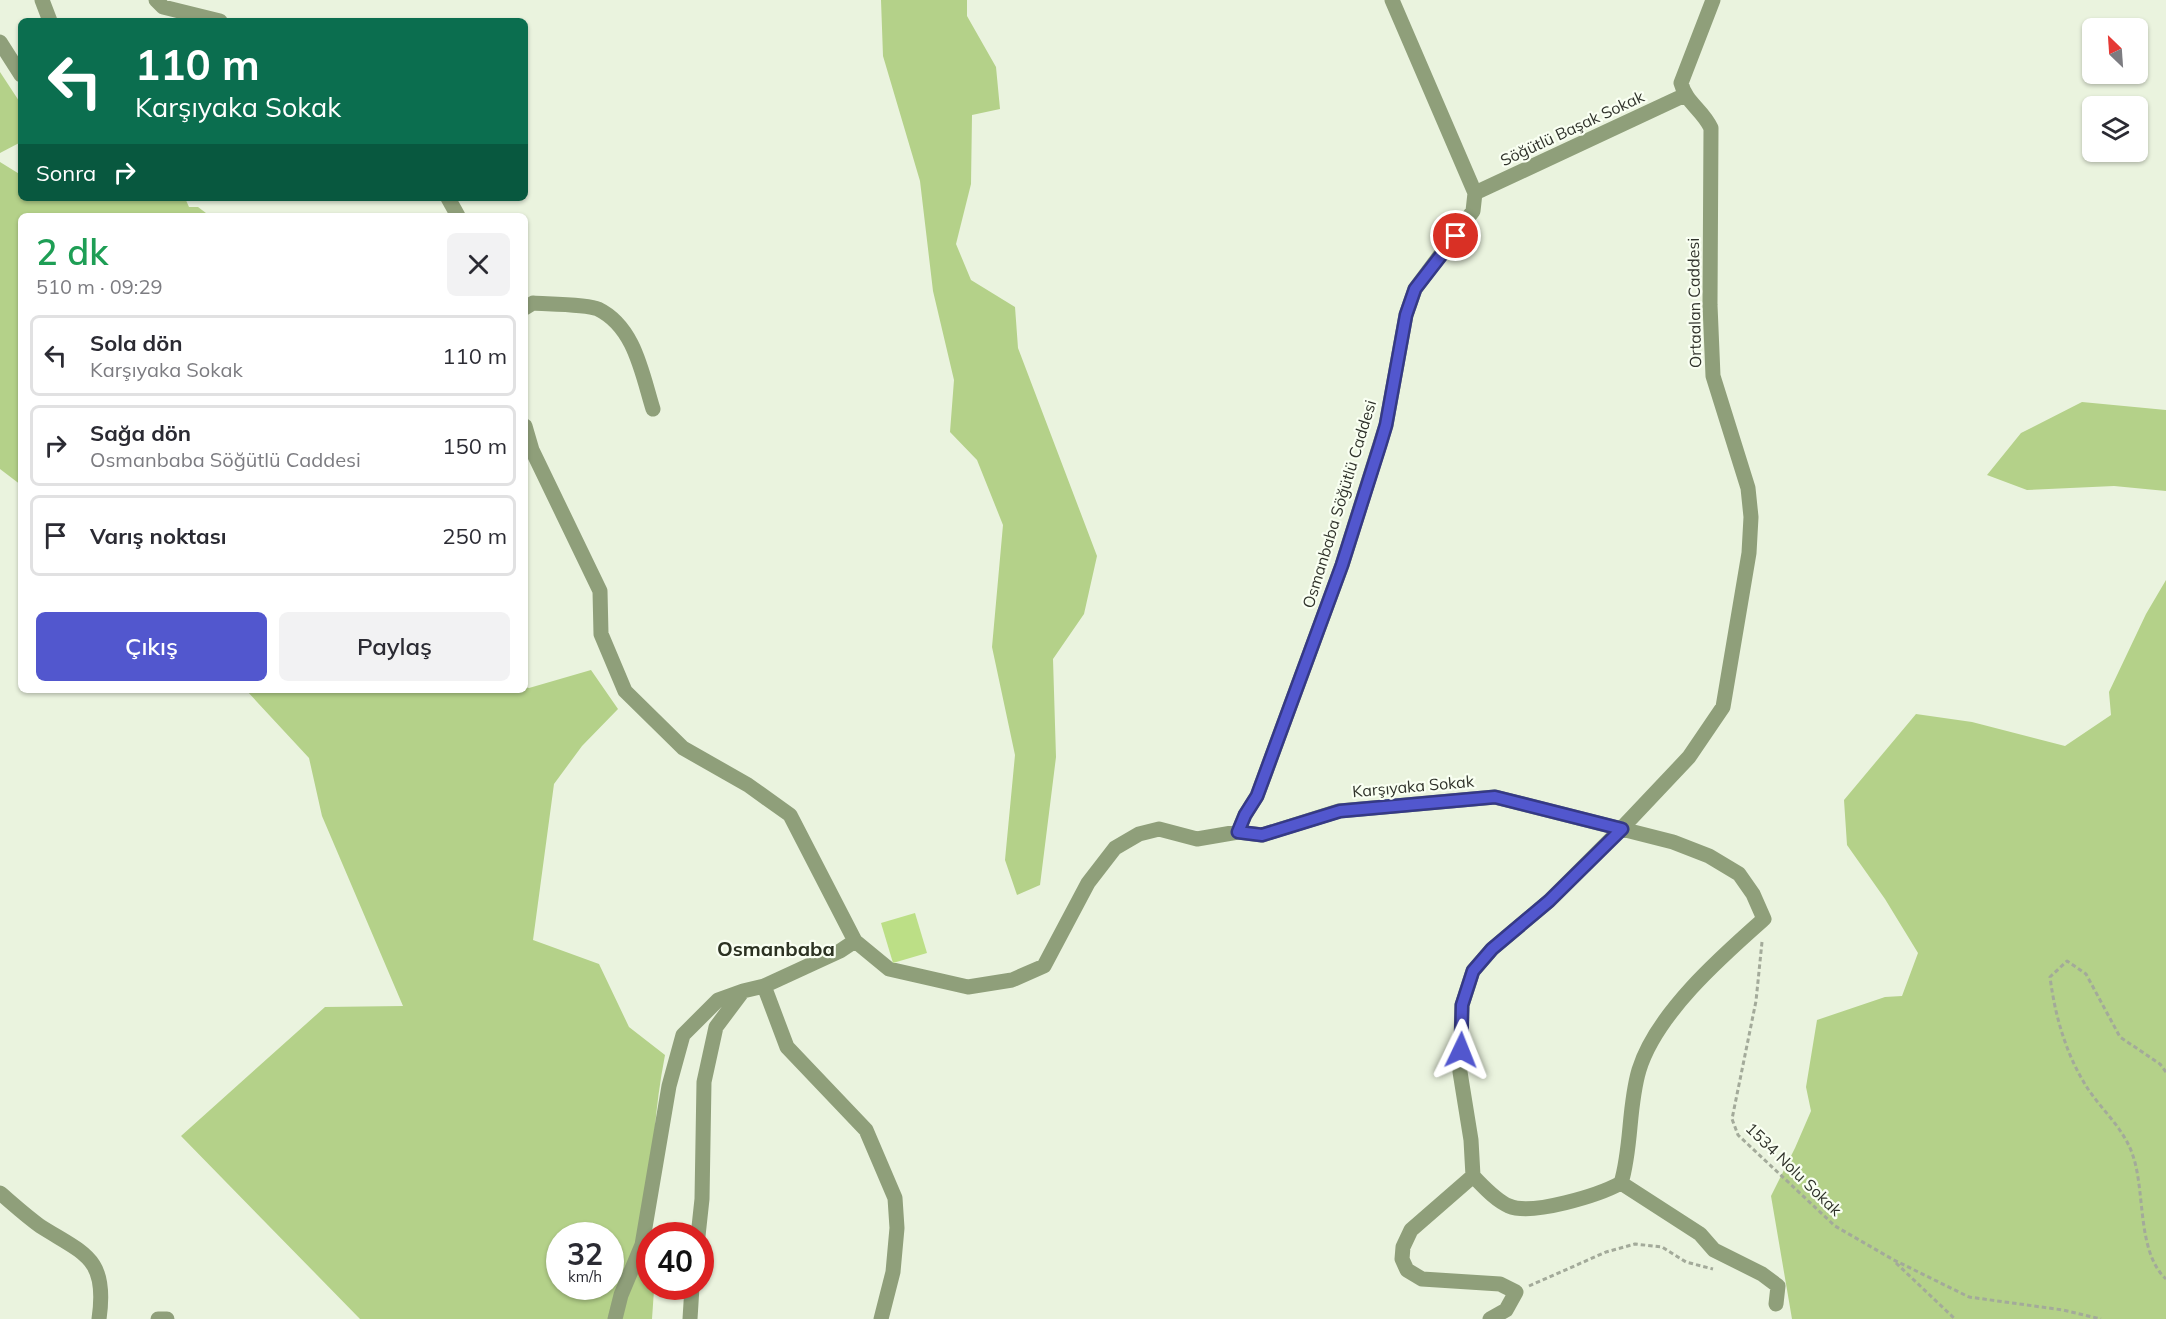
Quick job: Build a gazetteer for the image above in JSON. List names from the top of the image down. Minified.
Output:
{"streets":{"street":["Söğütlü Başak Sokak","Ortaalan Caddesi","Osmanbaba Söğütlü Caddesi","Karşıyaka Sokak"],"path":["1534 Nolu Sokak"]},"crossings":[["Söğütlü Başak Sokak","Ortaalan Caddesi"],["Söğütlü Başak Sokak","Osmanbaba Söğütlü Caddesi"],["Ortaalan Caddesi","Karşıyaka Sokak"],["Osmanbaba Söğütlü Caddesi","Karşıyaka Sokak"],["Karşıyaka Sokak","1534 Nolu Sokak"]],"districts":["Osmanbaba"],"north":"top left","page":{"turn":["110 m","Karşıyaka Sokak"],"then":"Sonra","heading":["2 dk","510 m · 09:29"],"list":[{"name":"Sola dön","note":"Karşıyaka Sokak","value":"110 m"},{"name":"Sağa dön","note":"Osmanbaba Söğütlü Caddesi","value":"150 m"},{"name":"Varış noktası","value":"250 m"}],"buttons":["Çıkış","Paylaş"],"speed":"32 km/h","limit":"40"}}
